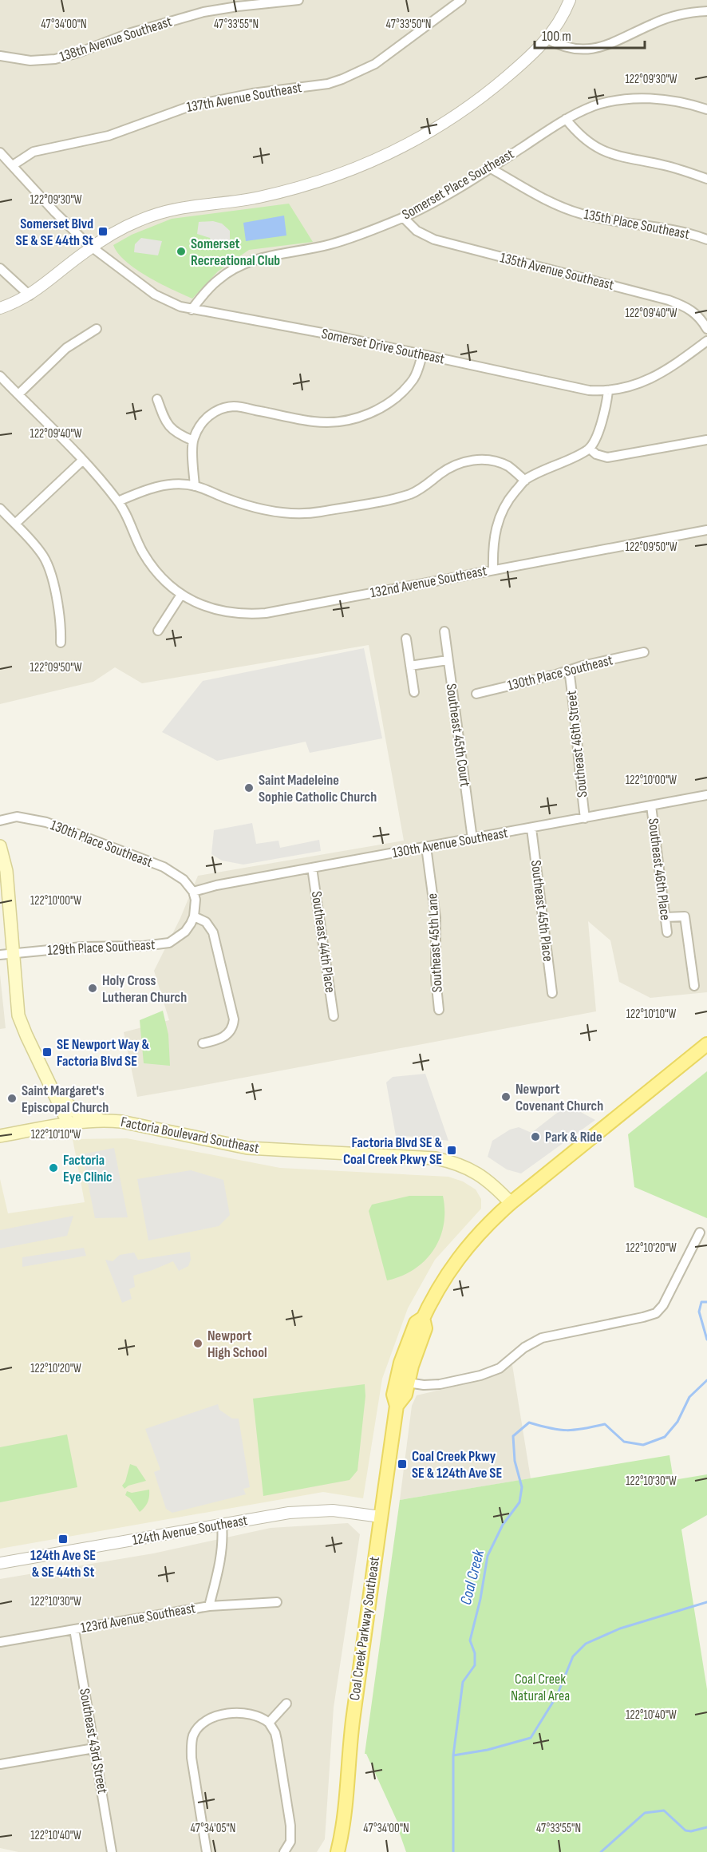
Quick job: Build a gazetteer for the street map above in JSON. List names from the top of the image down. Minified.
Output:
{"streets":{"main road":["Factoria Boulevard Southeast","Coal Creek Parkway Southeast"],"street":["138th Avenue Southeast","137th Avenue Southeast","Somerset Place Southeast","135th Place Southeast","135th Avenue Southeast","Somerset Drive Southeast","132nd Avenue Southeast","130th Place Southeast","Southeast 45th Court","Southeast 46th Street","130th Avenue Southeast","Southeast 46th Place","Southeast 45th Place","Southeast 44th Place","Southeast 45th Lane","129th Place Southeast","124th Avenue Southeast","123rd Avenue Southeast","Southeast 43rd Street"]},"crossings":[["137th Avenue Southeast","Somerset Drive Southeast"],["Somerset Place Southeast","135th Place Southeast"],["Somerset Place Southeast","135th Avenue Southeast"],["Somerset Place Southeast","Somerset Drive Southeast"],["130th Place Southeast","Southeast 46th Street"],["130th Place Southeast","130th Avenue Southeast"],["Southeast 45th Court","130th Avenue Southeast"],["Southeast 46th Street","130th Avenue Southeast"],["130th Avenue Southeast","Southeast 46th Place"],["130th Avenue Southeast","Southeast 45th Place"],["130th Avenue Southeast","Southeast 44th Place"],["130th Avenue Southeast","Southeast 45th Lane"],["Factoria Boulevard Southeast","Coal Creek Parkway Southeast"],["124th Avenue Southeast","Coal Creek Parkway Southeast"],["123rd Avenue Southeast","Southeast 43rd Street"]],"water":["Coal Creek"],"parks":["Coal Creek Natural Area"],"places":{"transit":["Somerset Blvd SE & SE 44th St","SE Newport Way & Factoria Blvd SE","Factoria Blvd SE & Coal Creek Pkwy SE","Coal Creek Pkwy SE & 124th Ave SE","124th Ave SE & SE 44th St"],"other":["Somerset Recreational Club","Saint Madeleine Sophie Catholic Church","Holy Cross Lutheran Church","Newport Covenant Church","Saint Margaret's Episcopal Church","Park & Ride","Factoria Eye Clinic","Newport High School"]},"scale_bar":"100 m","coordinates":["47°33'50\"N","47°34'00\"N","47°33'55\"N","122°09'30\"W","122°09'40\"W","122°09'50\"W","122°10'00\"W","122°10'10\"W","122°10'20\"W","122°10'30\"W","122°10'40\"W","47°34'05\"N"]}
